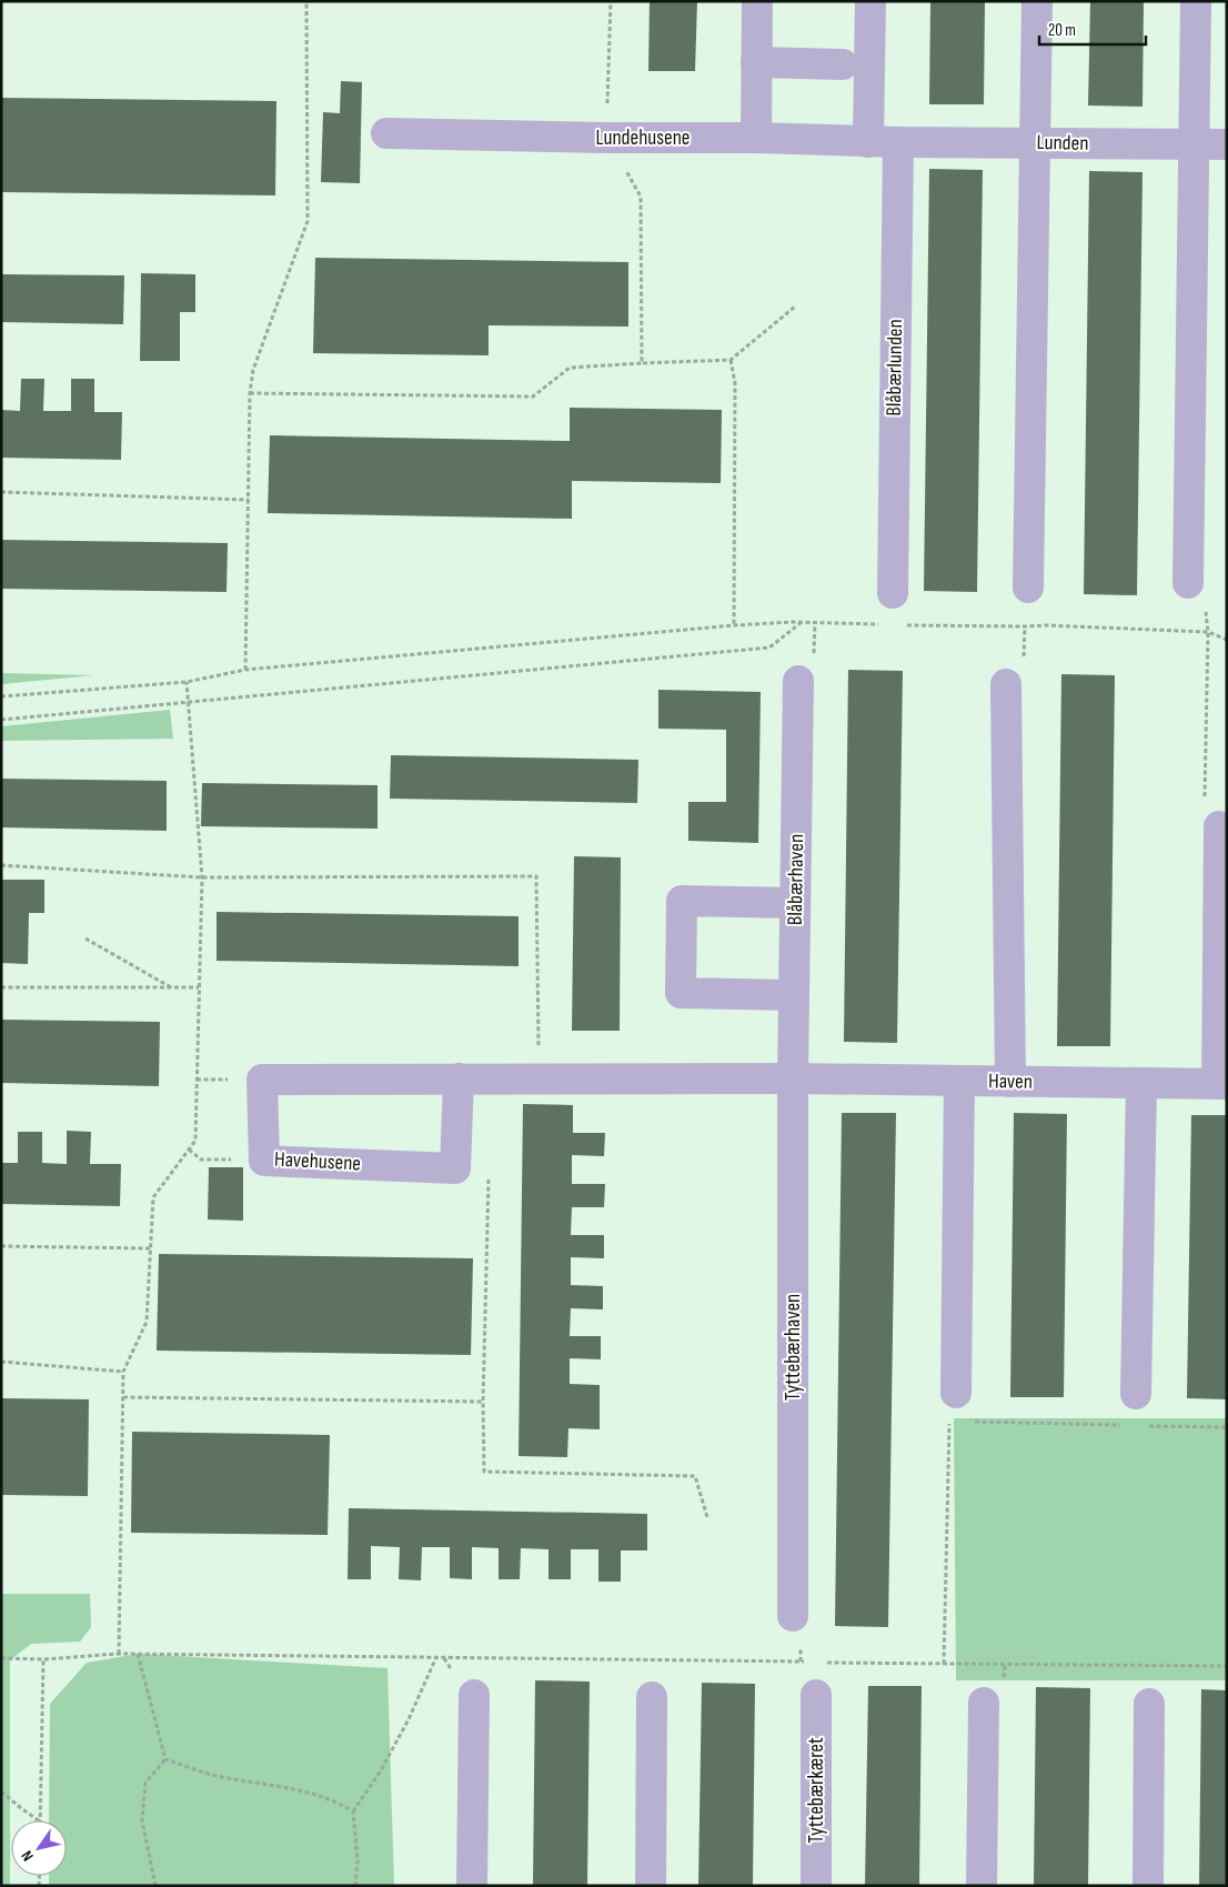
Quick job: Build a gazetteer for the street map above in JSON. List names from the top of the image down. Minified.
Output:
{"streets":{"street":["Lundehusene","Lunden","Blåbærlunden","Blåbærhaven","Haven","Havehusene","Tyttebærhaven","Tyttebærkæret"]},"crossings":[["Lundehusene","Lunden"],["Lundehusene","Blåbærlunden"],["Lunden","Blåbærlunden"],["Blåbærhaven","Haven"],["Blåbærhaven","Havehusene"],["Blåbærhaven","Tyttebærhaven"],["Haven","Havehusene"],["Haven","Tyttebærhaven"],["Havehusene","Tyttebærhaven"]],"scale_bar":"20 m","north":"bottom left"}
